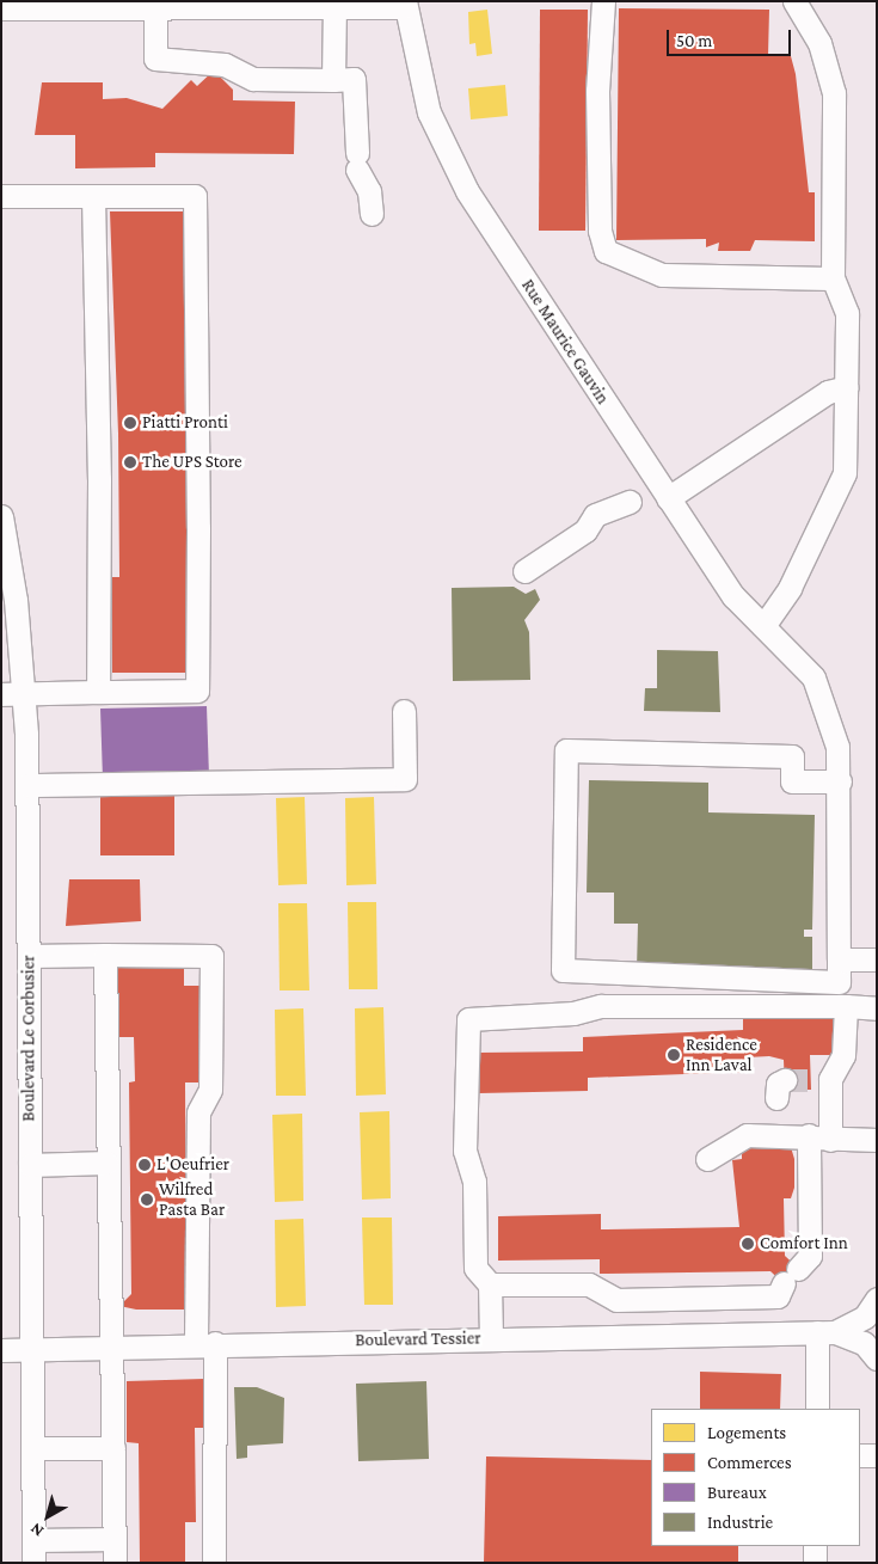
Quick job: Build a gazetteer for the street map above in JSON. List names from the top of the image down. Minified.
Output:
{"streets":{"street":["Rue Maurice Gauvin","Boulevard Le Corbusier","Boulevard Tessier"]},"crossings":[["Boulevard Le Corbusier","Boulevard Tessier"]],"places":["Piatti Pronti","The UPS Store","Residence Inn Laval","L'Oeufrier","Wilfred Pasta Bar","Comfort Inn"],"legend":["Logements","Commerces","Bureaux","Industrie"],"scale_bar":"50 m","north":"bottom left"}
